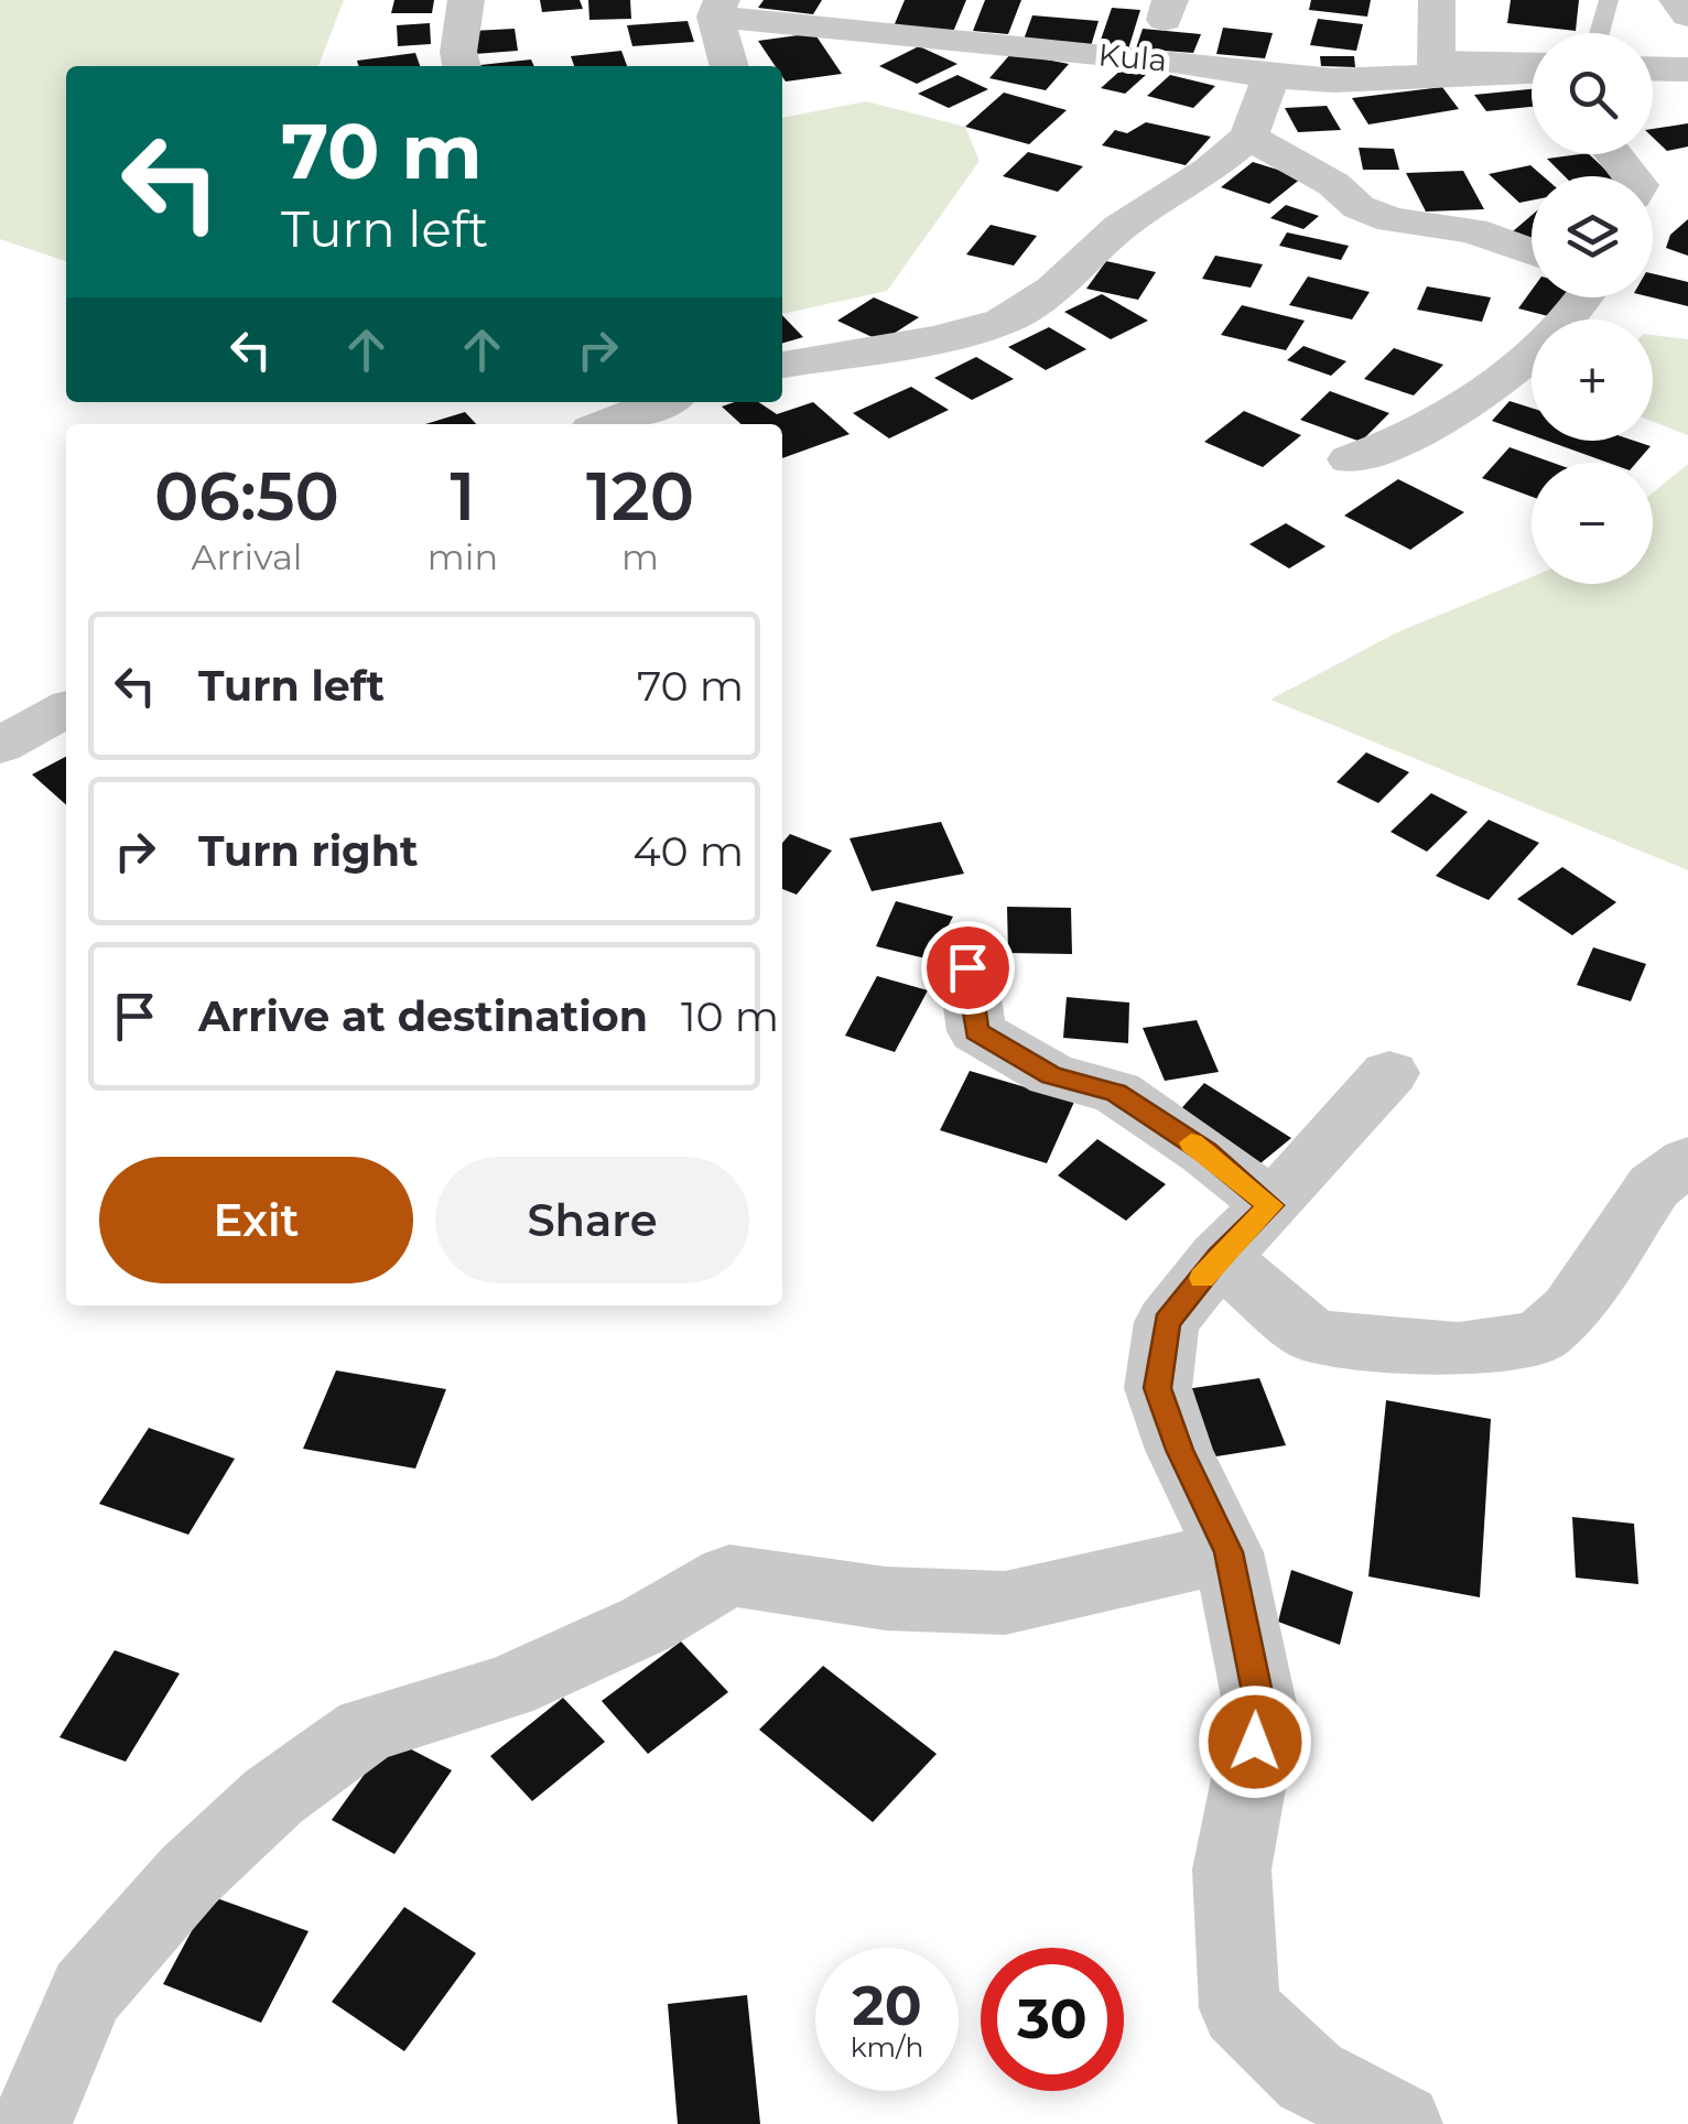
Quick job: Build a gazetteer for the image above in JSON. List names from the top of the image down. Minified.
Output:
{"streets":{"street":["Kula"]},"page":{"map_buttons":["+","−"],"turn":["70 m","Turn left"],"eta":["06:50","Arrival","1","min","120","m"],"list":[{"name":"Turn left","value":"70 m"},{"name":"Turn right","value":"40 m"},{"name":"Arrive at destination","value":"10 m"}],"buttons":["Exit","Share"],"speed":"20 km/h","limit":"30"}}
